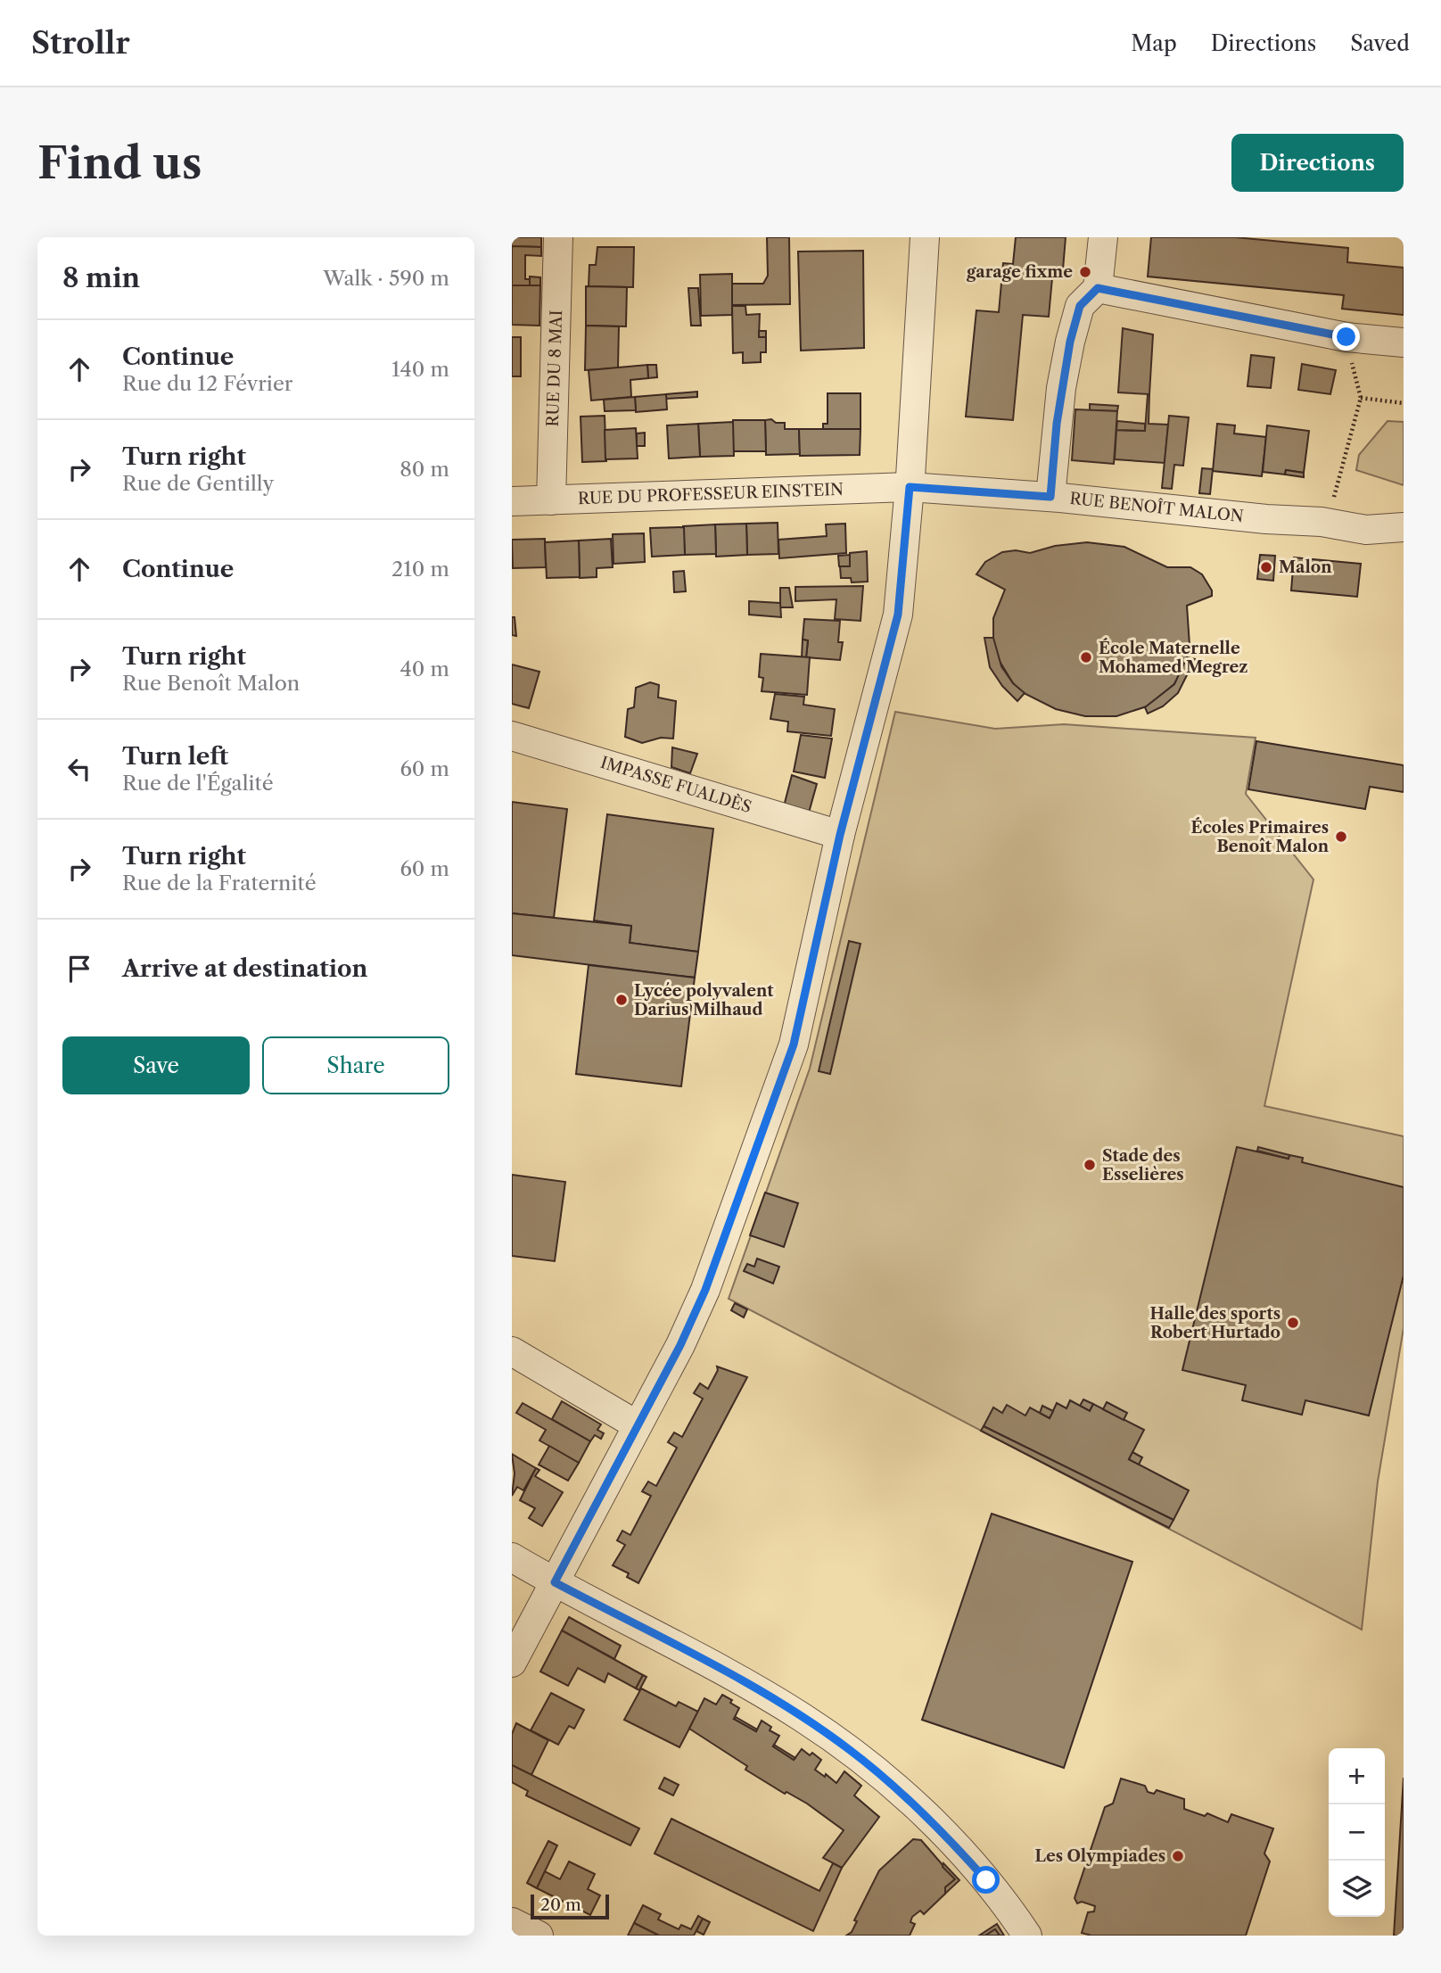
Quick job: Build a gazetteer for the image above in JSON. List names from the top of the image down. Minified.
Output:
{"streets":{"street":["RUE DU 8 MAI","RUE DU PROFESSEUR EINSTEIN","RUE BENOÎT MALON","IMPASSE FUALDÈS"]},"crossings":[["RUE DU 8 MAI","RUE DU PROFESSEUR EINSTEIN"],["RUE DU PROFESSEUR EINSTEIN","RUE BENOÎT MALON"]],"places":["garage fixme","Malon","École Maternelle Mohamed Megrez","Écoles Primaires Benoît Malon","Lycée polyvalent Darius Milhaud","Stade des Esselières","Halle des sports Robert Hurtado","Les Olympiades"],"scale_bar":"20 m","page":{"header":"Strollr","nav":["Map","Directions","Saved"],"buttons":["Directions",["Save","Share"]],"title":"Find us","heading":["8 min","Walk · 590 m"],"list":[["Continue","Rue du 12 Février","140 m"],["Turn right","Rue de Gentilly","80 m"],["Continue","210 m"],["Turn right","Rue Benoît Malon","40 m"],["Turn left","Rue de l'Égalité","60 m"],["Turn right","Rue de la Fraternité","60 m"],"Arrive at destination"],"map_buttons":["+","−"],"scale":"20 m"}}
